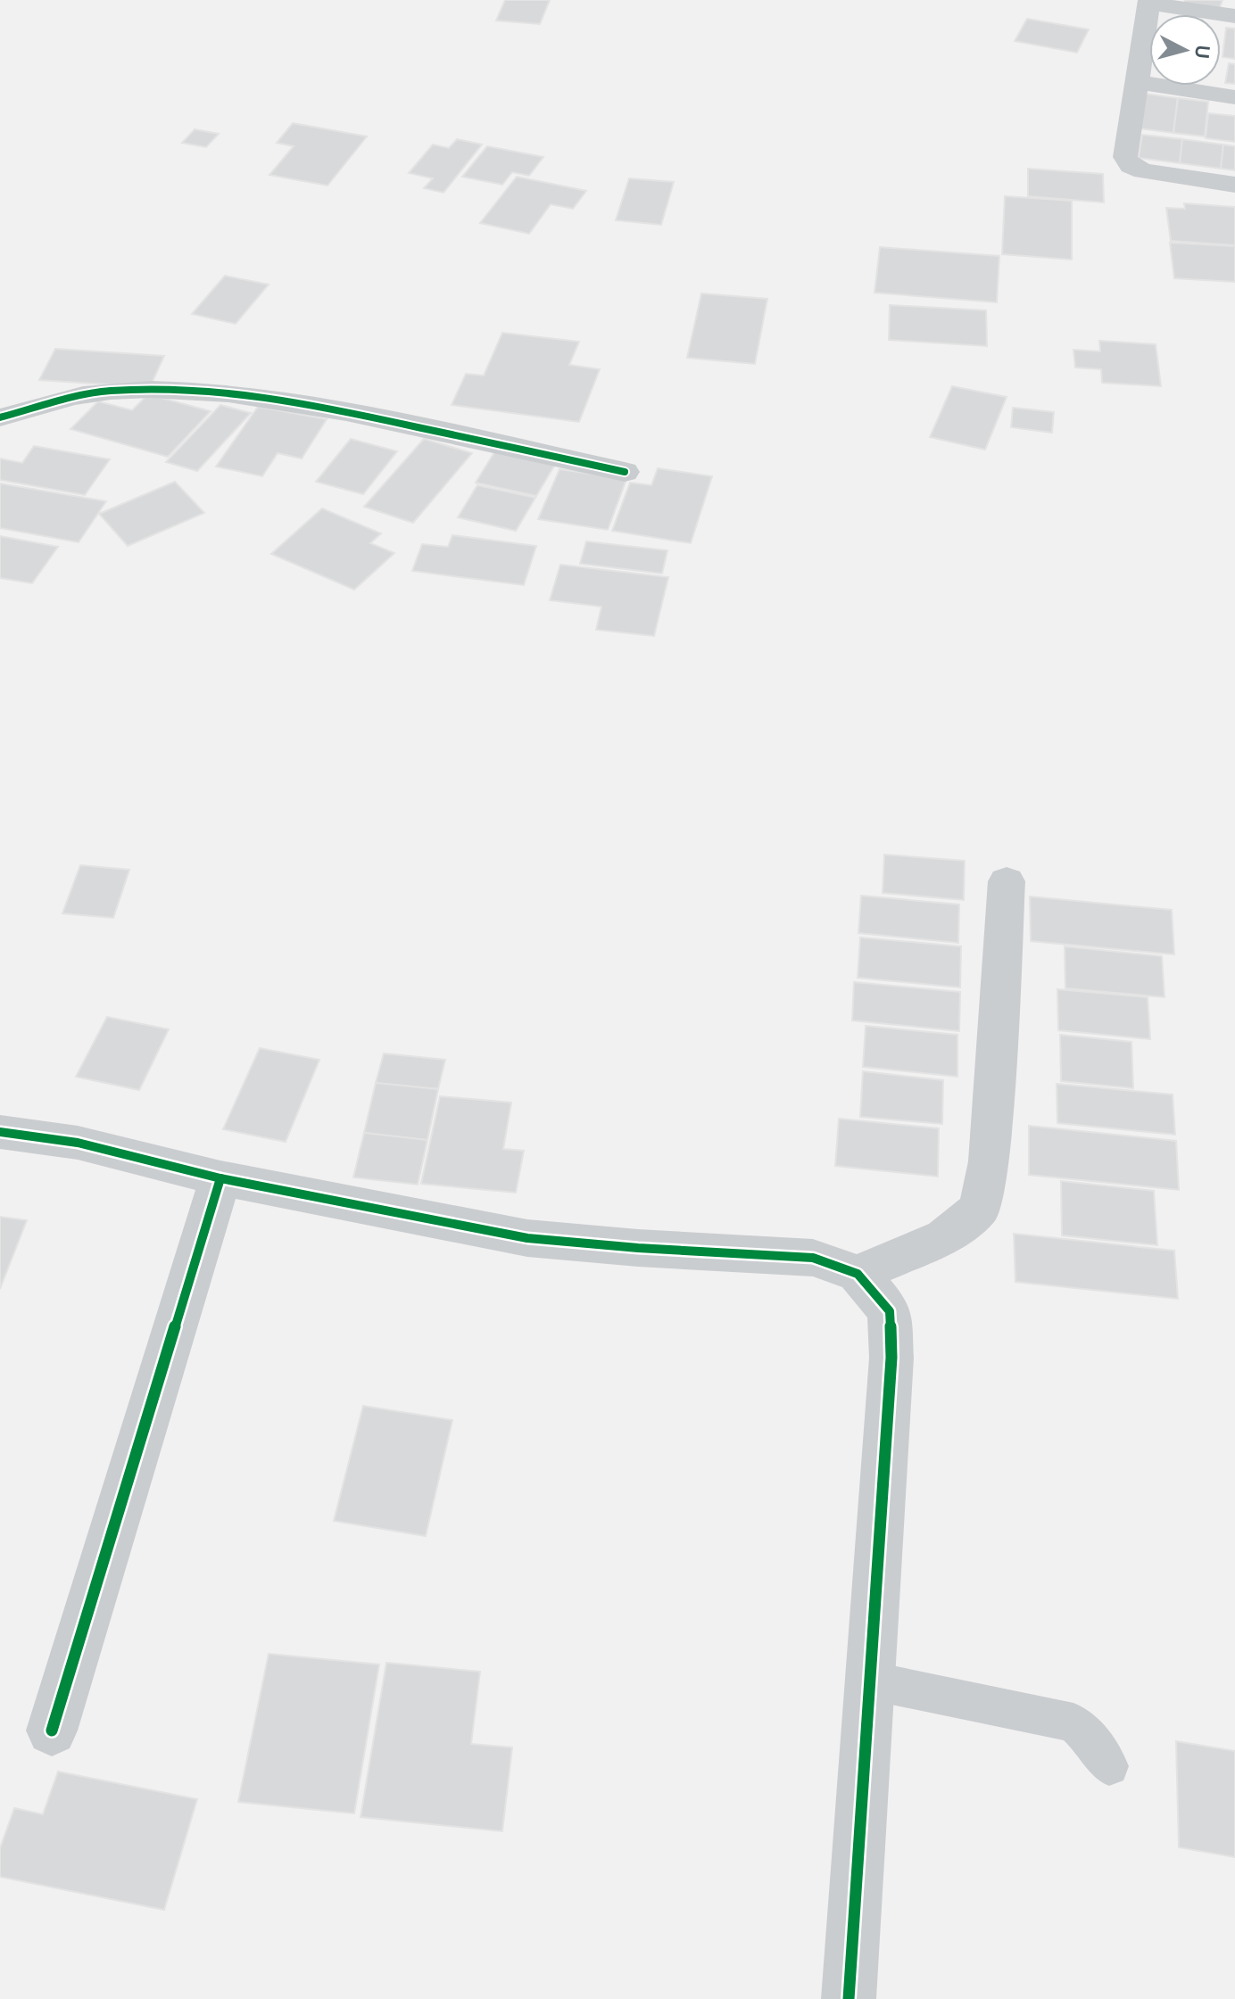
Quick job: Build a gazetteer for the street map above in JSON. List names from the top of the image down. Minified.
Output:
{"north":"right"}
